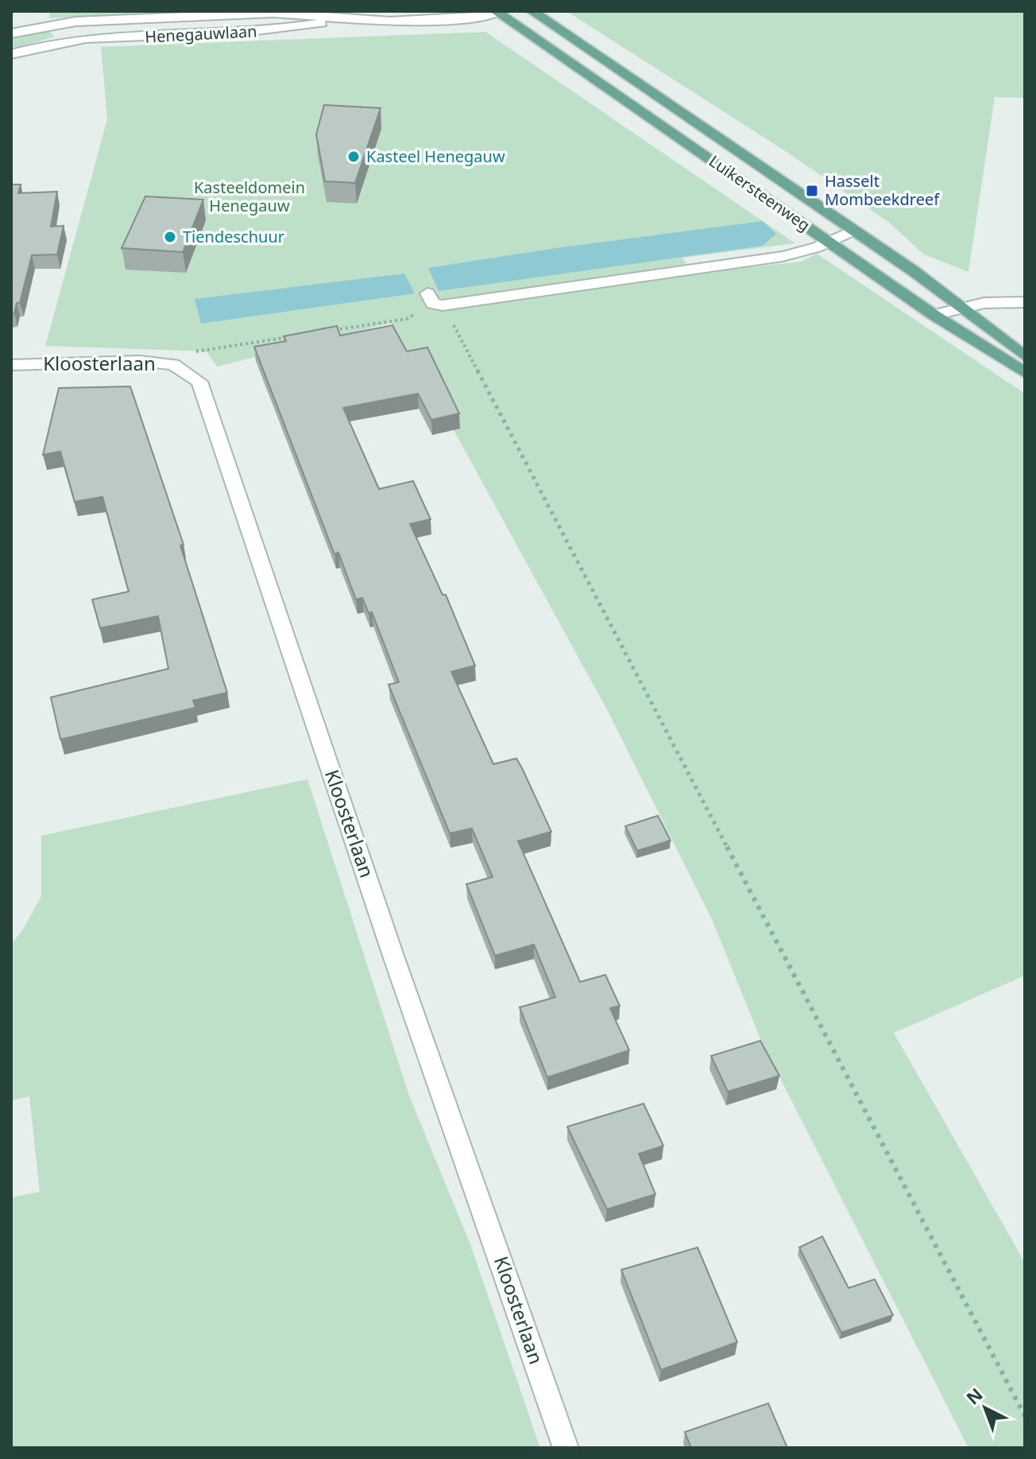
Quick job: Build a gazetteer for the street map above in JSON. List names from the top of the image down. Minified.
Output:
{"streets":{"main road":["Luikersteenweg"],"street":["Henegauwlaan","Kloosterlaan"]},"crossings":[["Henegauwlaan","Luikersteenweg"]],"parks":["Kasteeldomein Henegauw"],"places":{"other":["Kasteel Henegauw","Tiendeschuur"],"transit":["Hasselt Mombeekdreef"]},"north":"top left"}
